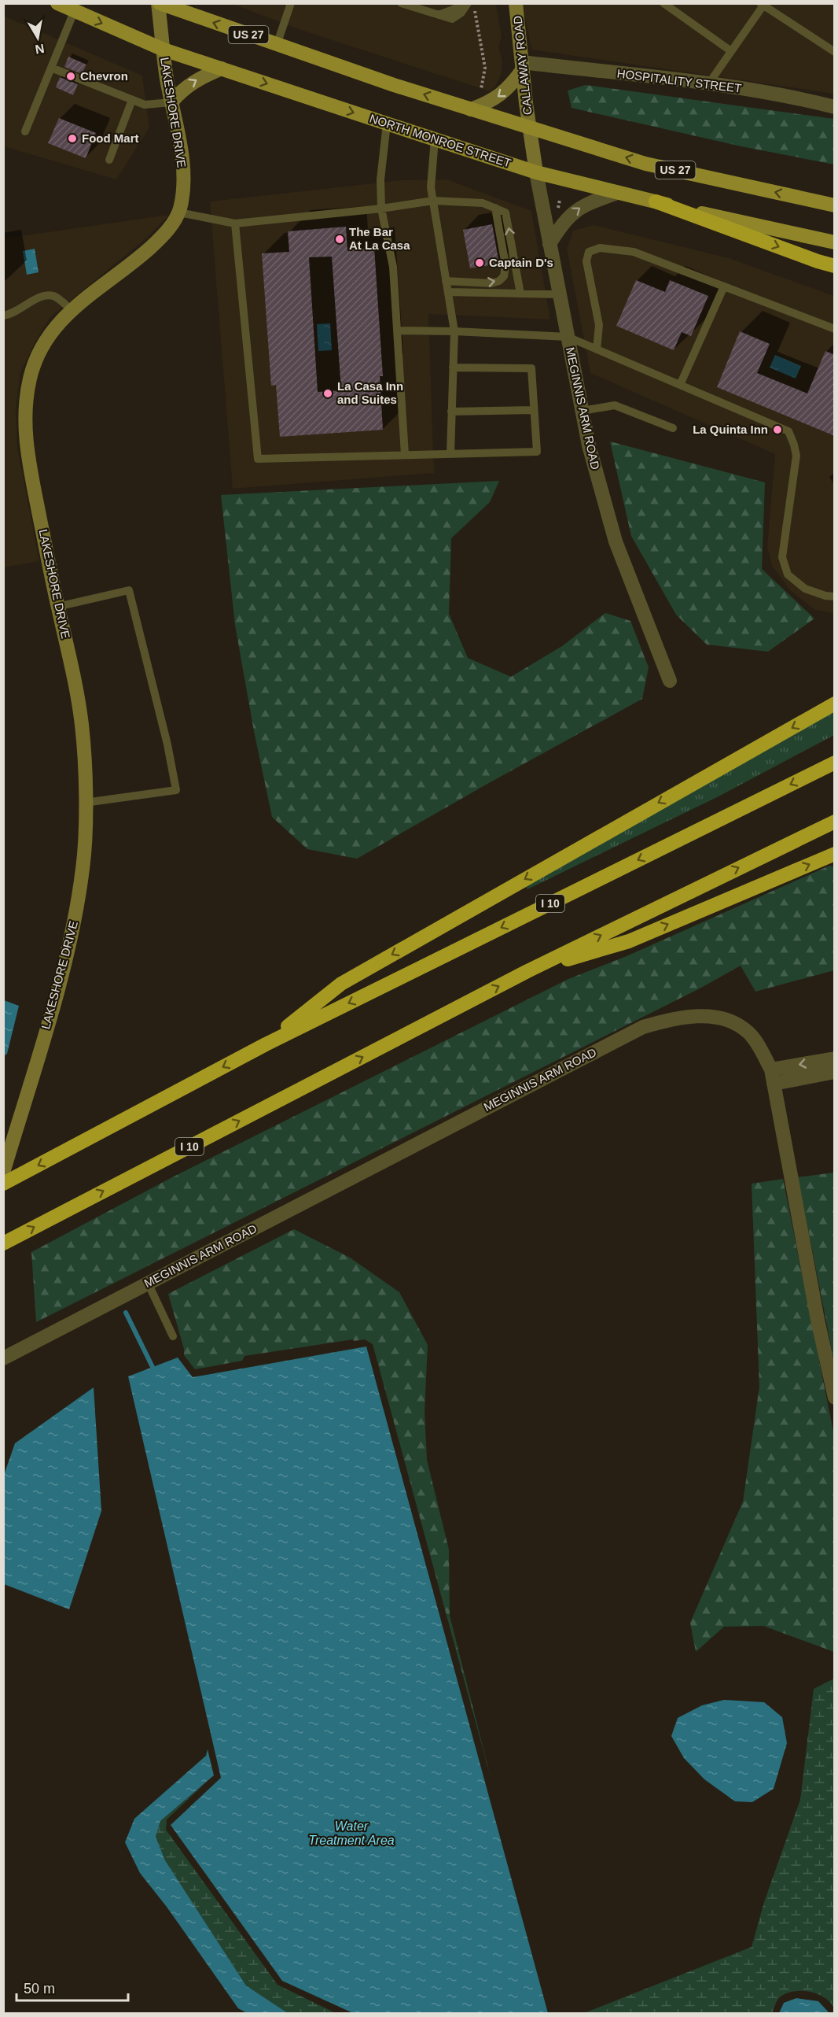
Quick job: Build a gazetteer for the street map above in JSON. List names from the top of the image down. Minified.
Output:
{"streets":{"highway":["I 10"],"main road":["US 27","NORTH MONROE STREET"],"street":["CALLAWAY ROAD","HOSPITALITY STREET","LAKESHORE DRIVE","MEGINNIS ARM ROAD"]},"crossings":[["US 27","CALLAWAY ROAD"],["US 27","LAKESHORE DRIVE"],["US 27","MEGINNIS ARM ROAD"],["CALLAWAY ROAD","HOSPITALITY STREET"],["CALLAWAY ROAD","MEGINNIS ARM ROAD"],["LAKESHORE DRIVE","NORTH MONROE STREET"],["NORTH MONROE STREET","MEGINNIS ARM ROAD"]],"water":["Water Treatment Area"],"places":["Chevron","Food Mart","The Bar At La Casa","Captain D's","La Casa Inn and Suites","La Quinta Inn"],"scale_bar":"50 m","north":"bottom"}
